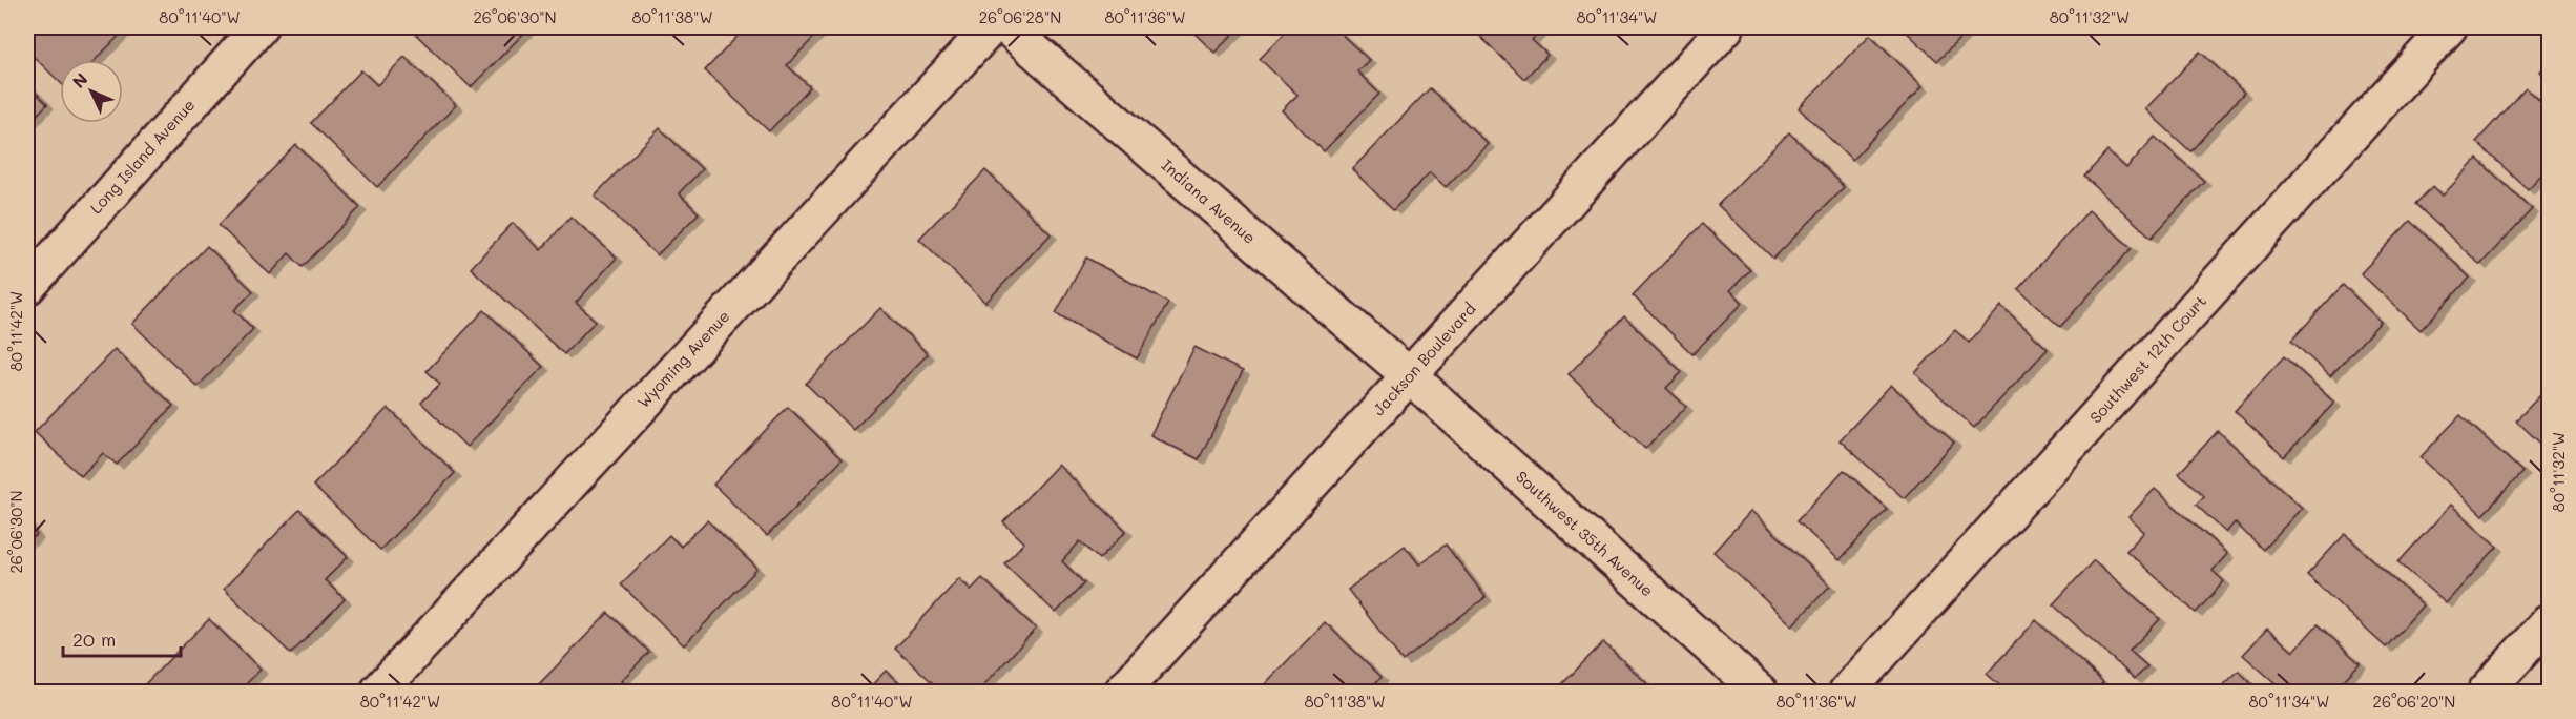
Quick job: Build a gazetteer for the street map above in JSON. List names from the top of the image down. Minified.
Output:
{"streets":{"street":["Long Island Avenue","Indiana Avenue","Wyoming Avenue","Jackson Boulevard","Southwest 12th Court","Southwest 35th Avenue"]},"crossings":[["Indiana Avenue","Jackson Boulevard"],["Indiana Avenue","Southwest 35th Avenue"],["Jackson Boulevard","Southwest 35th Avenue"]],"scale_bar":"20 m","north":"top left","coordinates":["80°11'40\"W","26°06'30\"N","80°11'38\"W","26°06'28\"N","80°11'36\"W","80°11'34\"W","80°11'32\"W","80°11'42\"W","26°06'20\"N"]}
